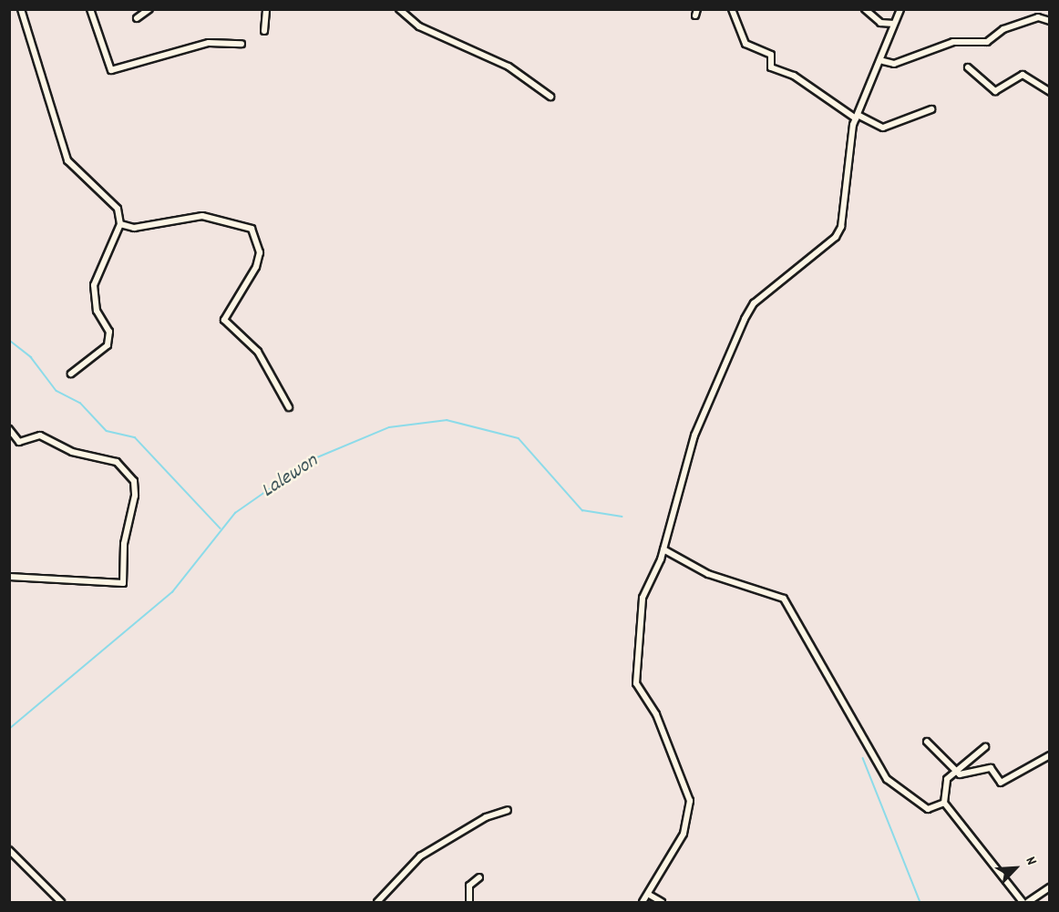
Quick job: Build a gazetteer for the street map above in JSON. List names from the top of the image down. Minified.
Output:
{"water":["Lalewon"],"north":"top right"}
